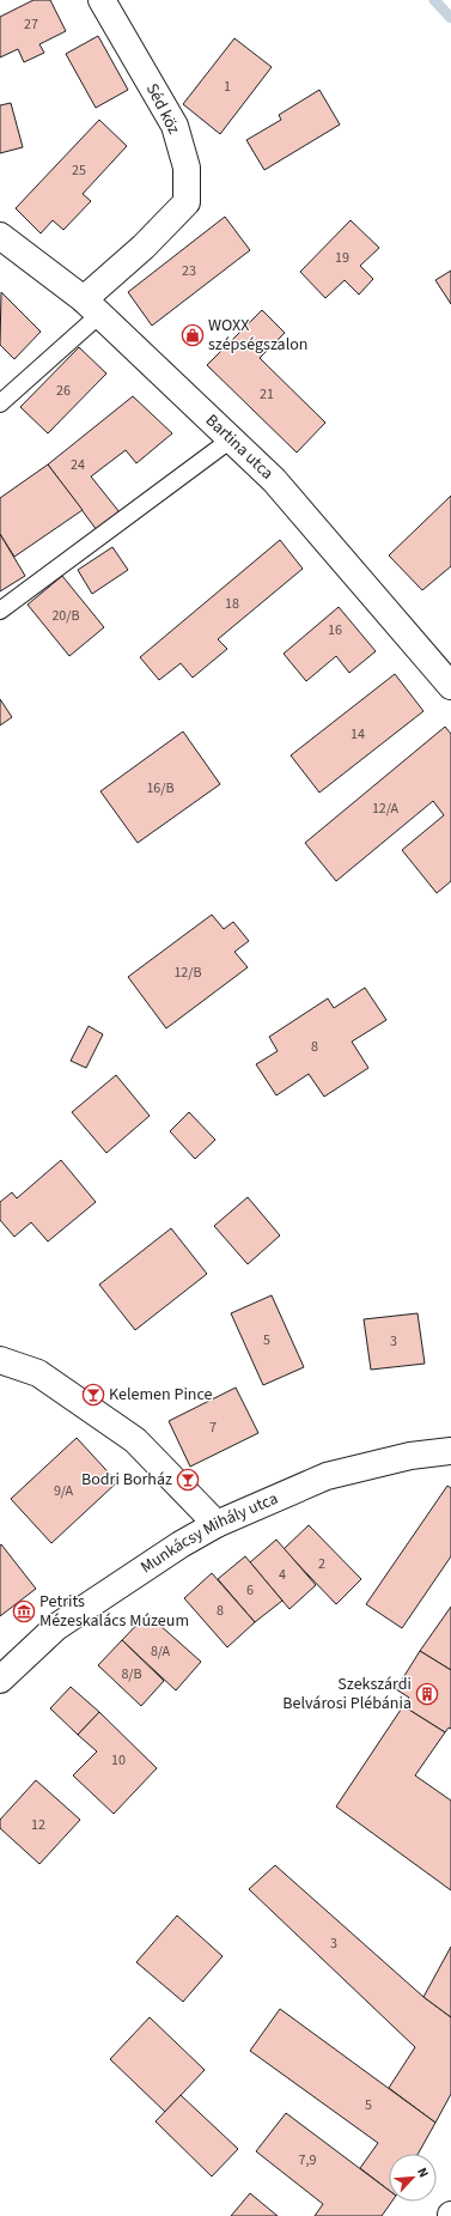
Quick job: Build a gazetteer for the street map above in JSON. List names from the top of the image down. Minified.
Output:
{"streets":{"street":["Séd köz","Bartina utca","Munkácsy Mihály utca"]},"crossings":[["Séd köz","Bartina utca"]],"places":{"shop":["WOXX szépségszalon"],"bar":["Kelemen Pince","Bodri Borház"],"museum":["Petrits Mézeskalács Múzeum"],"building":["Szekszárdi Belvárosi Plébánia"]},"house_numbers":["27","1","25","19","23","26","21","24","18","20/B","16","14","16/B","12/A","12/B","8","5","3","7","9/A","2","4","6","8","8/A","8/B","10","12","3","5","7,9"],"north":"top right"}
